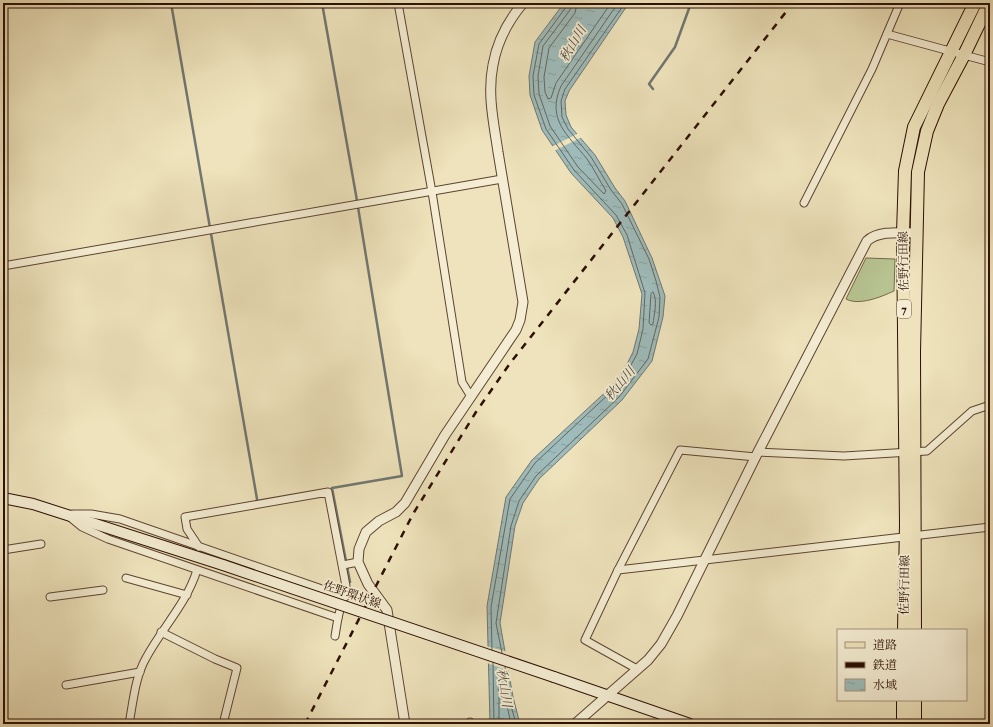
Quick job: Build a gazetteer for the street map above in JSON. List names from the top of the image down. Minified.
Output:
{"streets":{"main road":["佐野行田線","7","佐野環状線"]},"water":["秋山川"],"legend":["道路","鉄道","水域"]}
